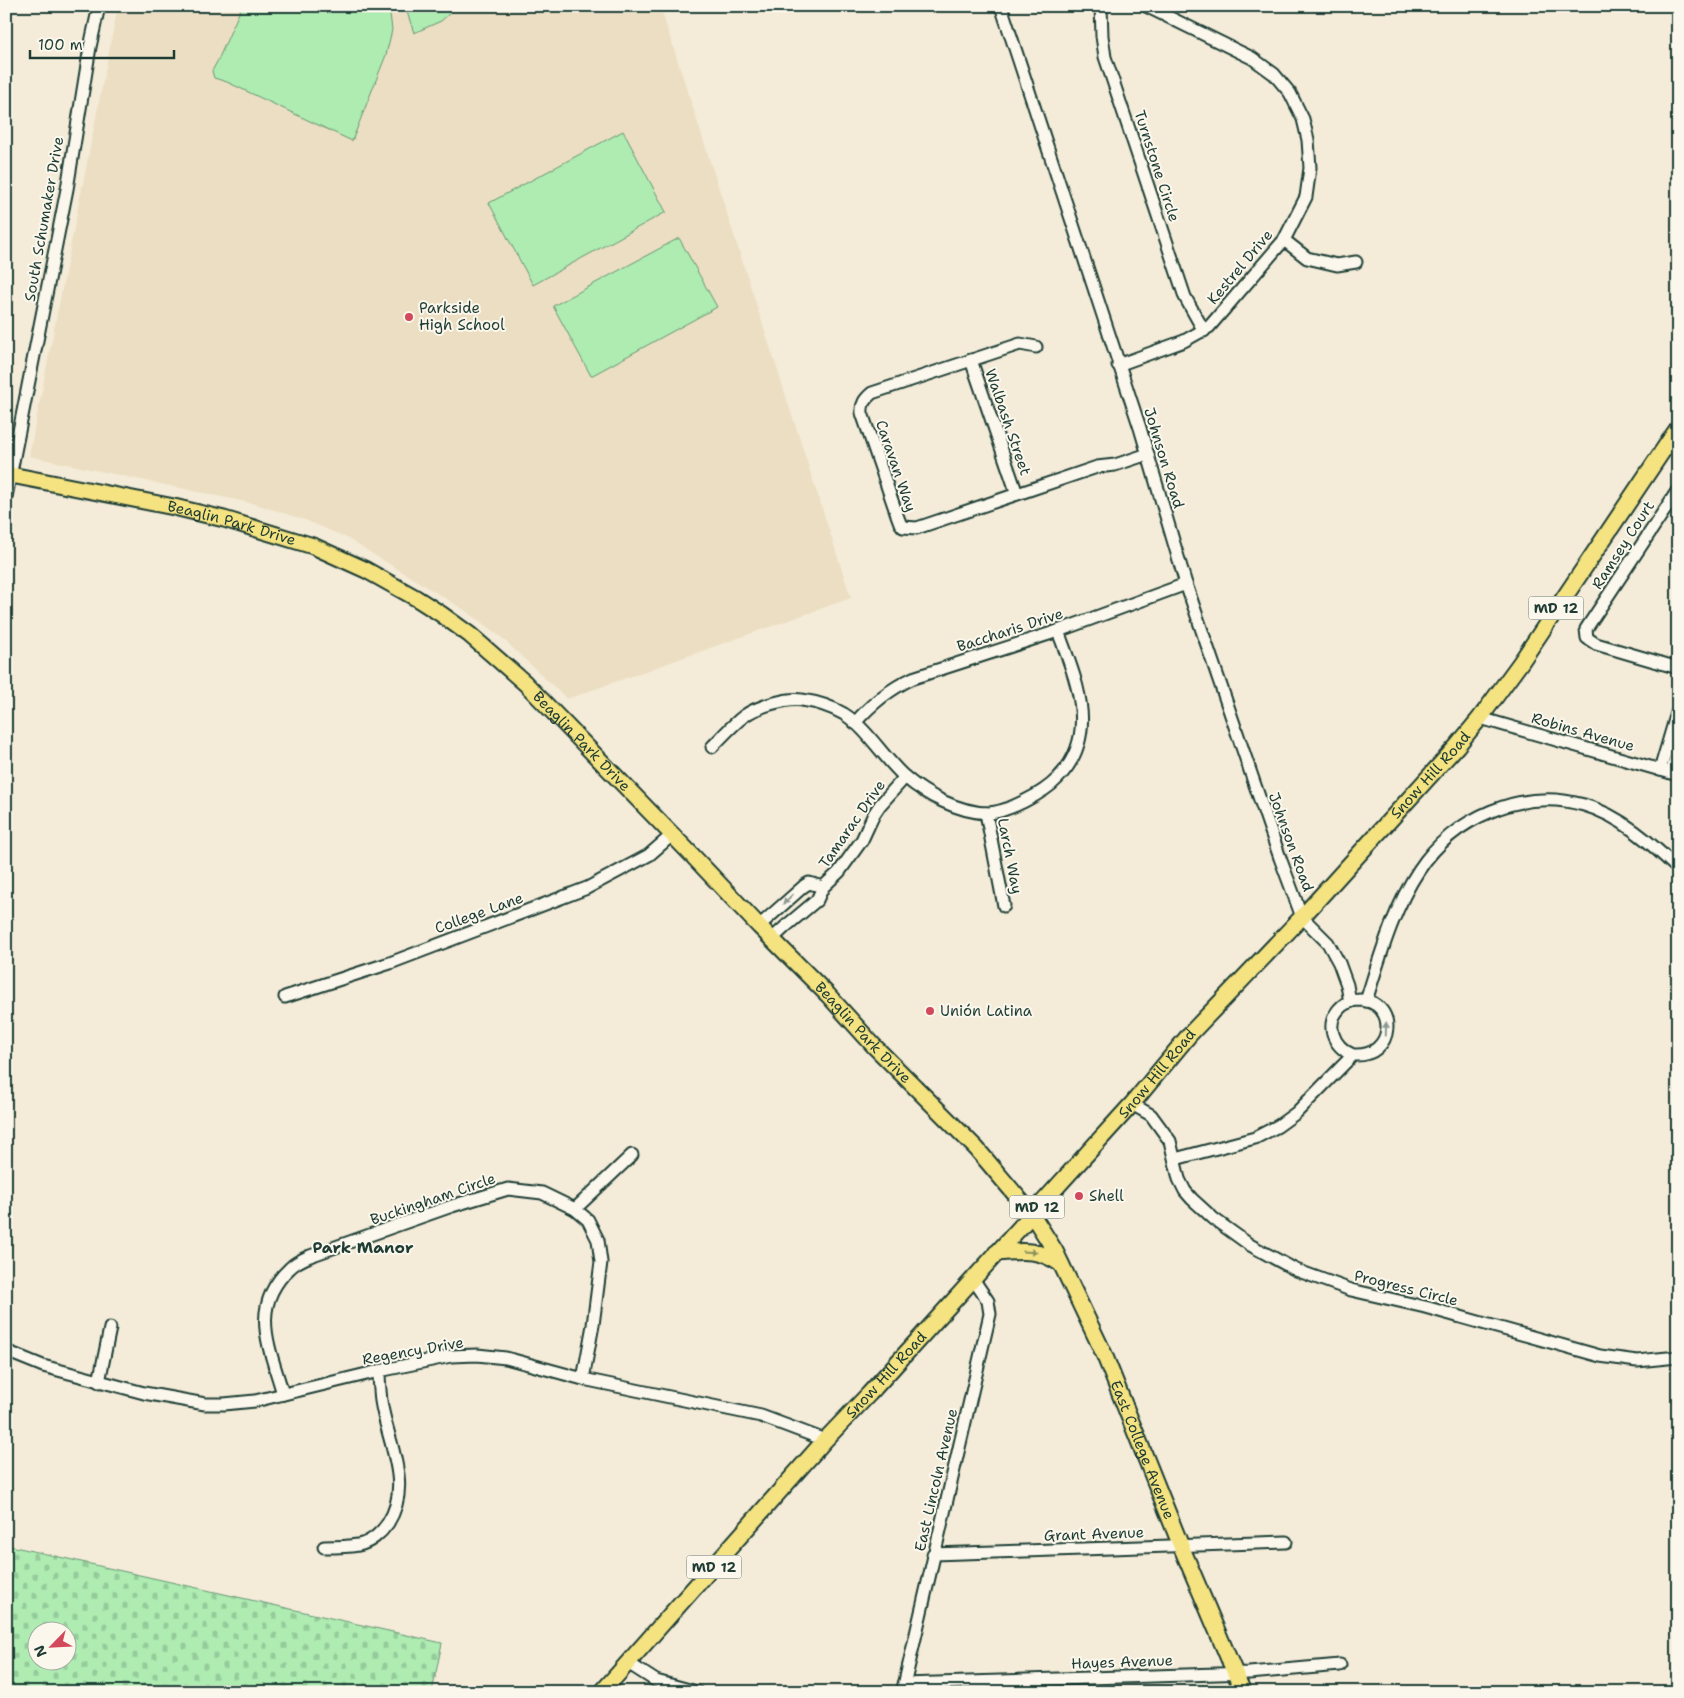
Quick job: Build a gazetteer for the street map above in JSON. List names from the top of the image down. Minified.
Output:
{"streets":{"main road":["Beaglin Park Drive","MD 12","Snow Hill Road","East College Avenue"],"street":["Turnstone Circle","South Schumaker Drive","Kestrel Drive","Walbash Street","Johnson Road","Caravan Way","Ramsey Court","Baccharis Drive","Robins Avenue","Tamarac Drive","Larch Way","College Lane","Buckingham Circle","Progress Circle","Regency Drive","East Lincoln Avenue","Grant Avenue","Hayes Avenue"]},"crossings":[["Turnstone Circle","Kestrel Drive"],["South Schumaker Drive","Beaglin Park Drive"],["Kestrel Drive","Johnson Road"],["Walbash Street","Caravan Way"],["Johnson Road","Caravan Way"],["Johnson Road","Baccharis Drive"],["Johnson Road","Snow Hill Road"],["Beaglin Park Drive","Snow Hill Road"],["Beaglin Park Drive","Tamarac Drive"],["Beaglin Park Drive","College Lane"],["Beaglin Park Drive","East College Avenue"],["Robins Avenue","Snow Hill Road"],["Snow Hill Road","Progress Circle"],["Snow Hill Road","Regency Drive"],["Snow Hill Road","East College Avenue"],["Snow Hill Road","East Lincoln Avenue"],["Buckingham Circle","Regency Drive"],["East College Avenue","Grant Avenue"],["East College Avenue","Hayes Avenue"],["East Lincoln Avenue","Grant Avenue"],["East Lincoln Avenue","Hayes Avenue"]],"districts":["Park Manor"],"places":["Parkside High School","Unión Latina","Shell"],"scale_bar":"100 m","north":"bottom left"}
